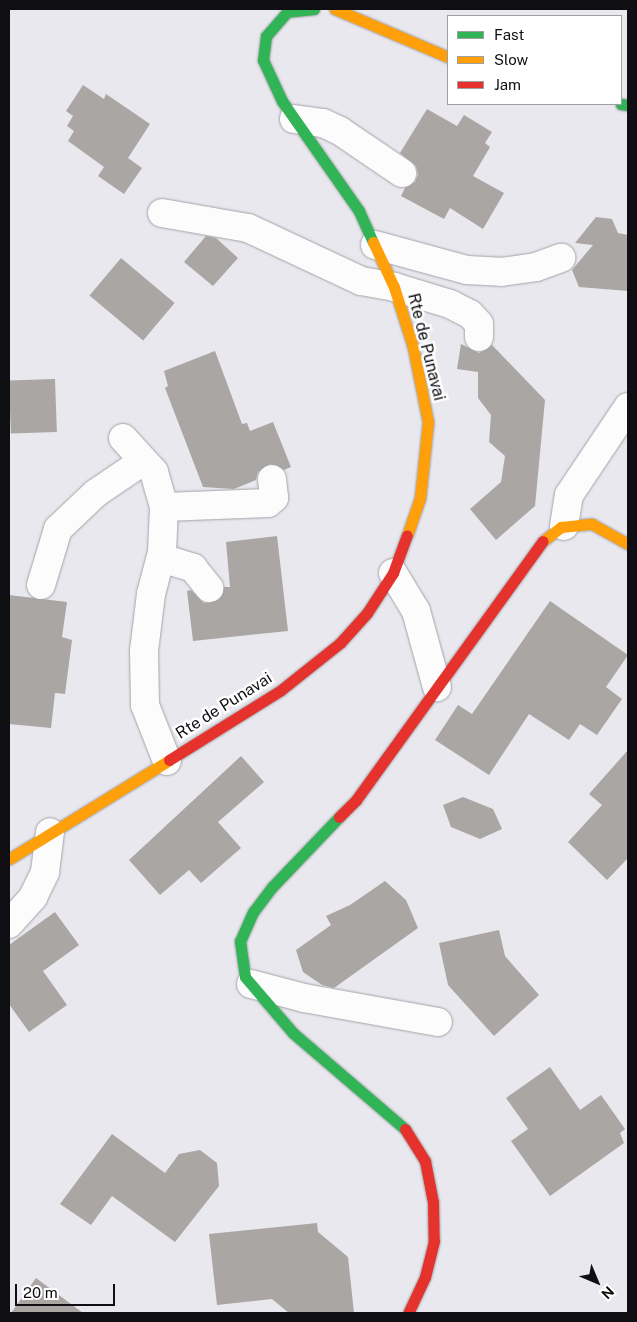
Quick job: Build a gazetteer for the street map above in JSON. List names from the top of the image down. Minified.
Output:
{"streets":{"main road":["Rte de Punavai"]},"legend":["Fast","Slow","Jam"],"scale_bar":"20 m","north":"bottom right"}
